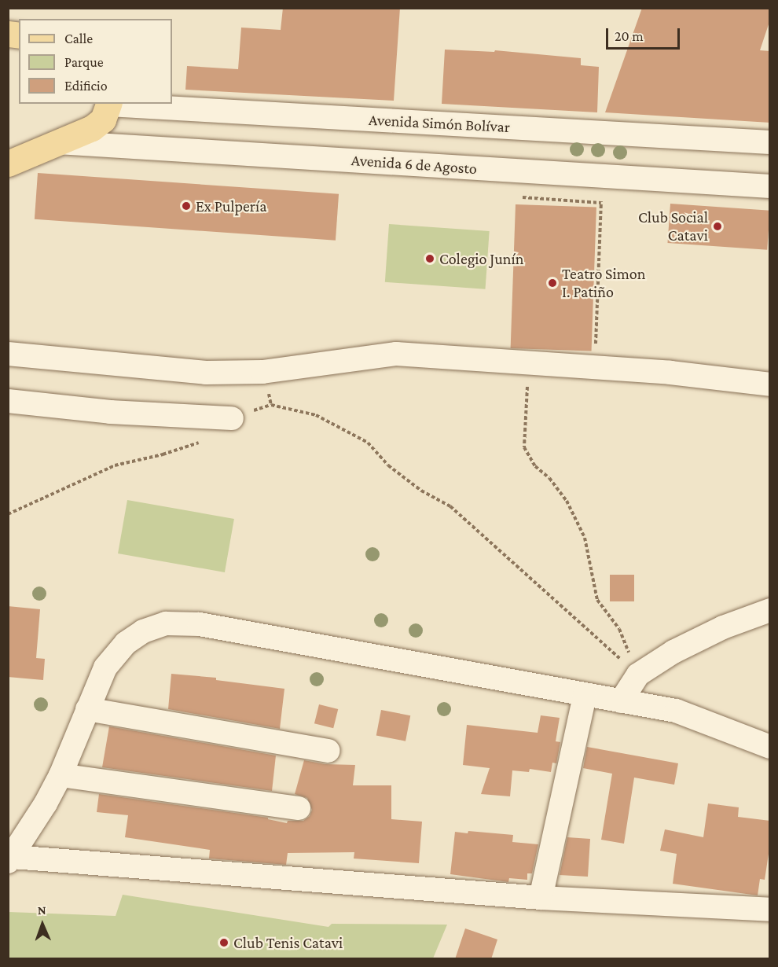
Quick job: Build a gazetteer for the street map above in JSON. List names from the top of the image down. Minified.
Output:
{"streets":{"street":["Avenida Simón Bolívar","Avenida 6 de Agosto"]},"places":["Ex Pulpería","Club Social Catavi","Colegio Junín","Teatro Simon I. Patiño","Club Tenis Catavi"],"legend":["Calle","Parque","Edificio"],"scale_bar":"20 m","north":"top"}
